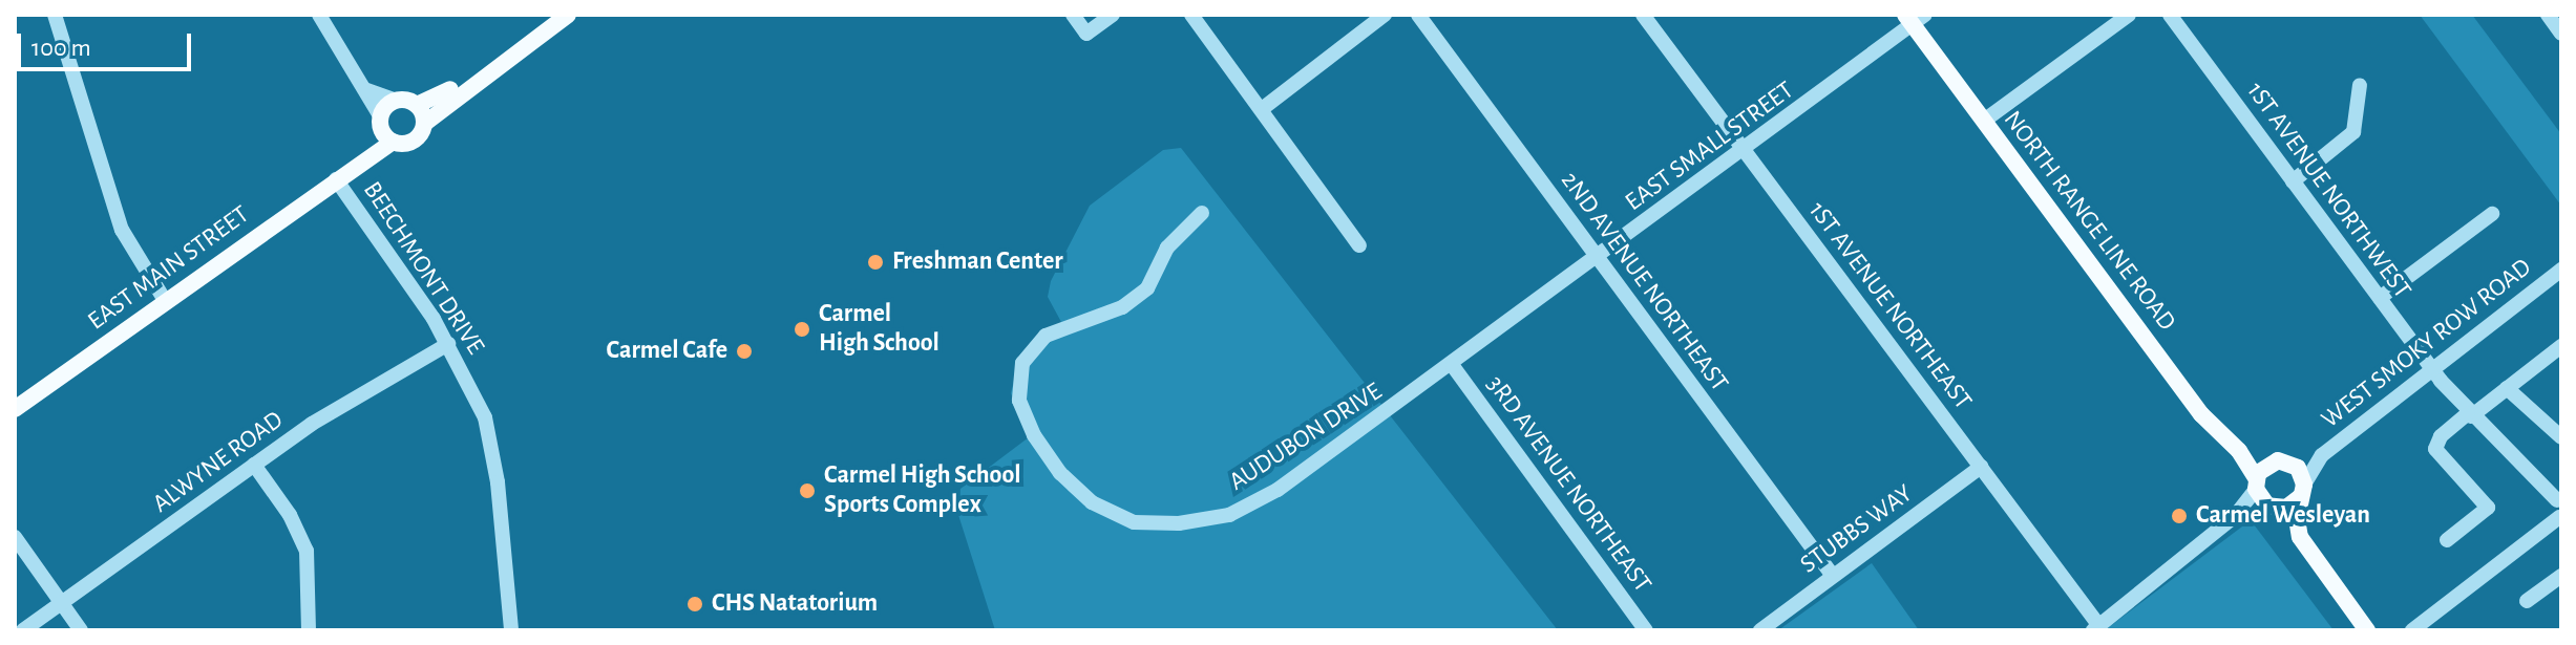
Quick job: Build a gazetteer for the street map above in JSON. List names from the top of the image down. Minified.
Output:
{"streets":{"main road":["NORTH RANGE LINE ROAD","EAST MAIN STREET"],"street":["EAST SMALL STREET","1ST AVENUE NORTHWEST","BEECHMONT DRIVE","2ND AVENUE NORTHEAST","1ST AVENUE NORTHEAST","WEST SMOKY ROW ROAD","AUDUBON DRIVE","ALWYNE ROAD","3RD AVENUE NORTHEAST","STUBBS WAY"]},"crossings":[["EAST SMALL STREET","NORTH RANGE LINE ROAD"],["EAST SMALL STREET","2ND AVENUE NORTHEAST"],["EAST SMALL STREET","1ST AVENUE NORTHEAST"],["EAST SMALL STREET","AUDUBON DRIVE"],["EAST SMALL STREET","3RD AVENUE NORTHEAST"],["1ST AVENUE NORTHWEST","WEST SMOKY ROW ROAD"],["NORTH RANGE LINE ROAD","WEST SMOKY ROW ROAD"],["EAST MAIN STREET","BEECHMONT DRIVE"],["BEECHMONT DRIVE","ALWYNE ROAD"],["2ND AVENUE NORTHEAST","STUBBS WAY"],["1ST AVENUE NORTHEAST","STUBBS WAY"],["AUDUBON DRIVE","3RD AVENUE NORTHEAST"]],"places":["Freshman Center","Carmel High School","Carmel Cafe","Carmel High School Sports Complex","Carmel Wesleyan","CHS Natatorium"],"scale_bar":"100 m"}
